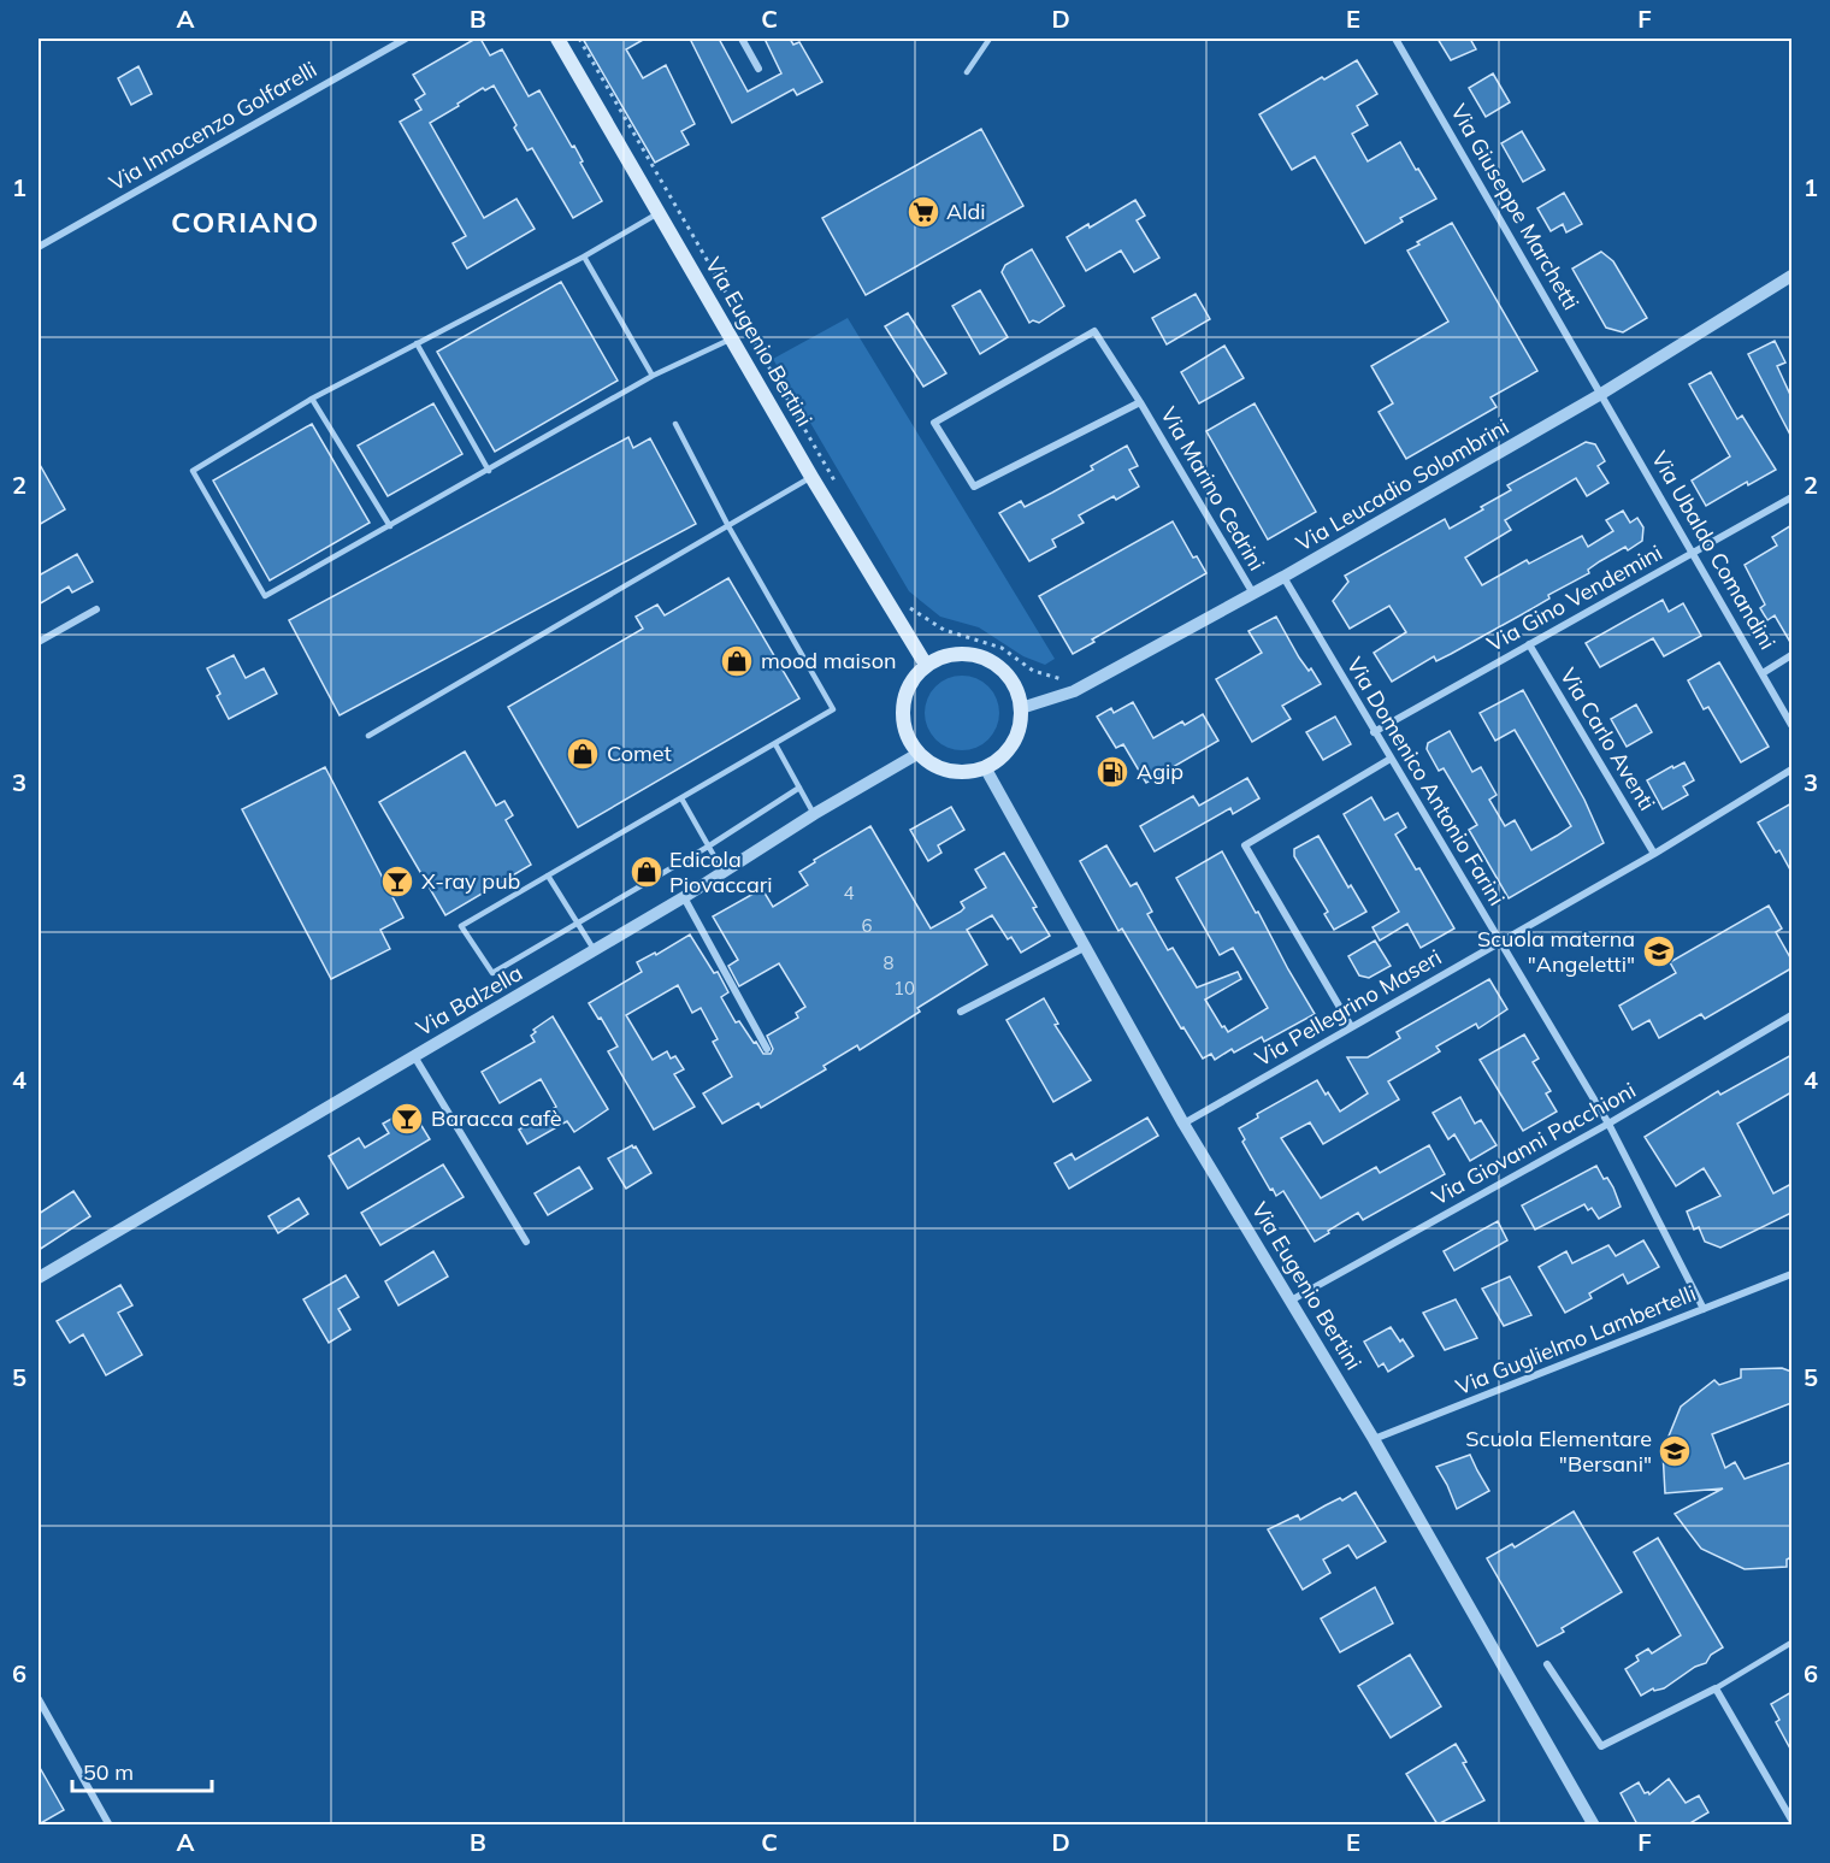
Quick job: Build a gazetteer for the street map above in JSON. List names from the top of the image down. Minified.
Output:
{"streets":{"main road":["Via Eugenio Bertini"],"street":["Via Innocenzo Golfarelli","Via Giuseppe Marchetti","Via Leucadio Solombrini","Via Marino Cedrini","Via Ubaldo Comandini","Via Gino Vendemini","Via Carlo Aventi","Via Domenico Antonio Farini","Via Balzella","Via Pellegrino Maseri","Via Giovanni Pacchioni","Via Guglielmo Lambertelli"]},"crossings":[["Via Giuseppe Marchetti","Via Leucadio Solombrini"],["Via Giuseppe Marchetti","Via Ubaldo Comandini"],["Via Eugenio Bertini","Via Leucadio Solombrini"],["Via Eugenio Bertini","Via Balzella"],["Via Eugenio Bertini","Via Pellegrino Maseri"],["Via Eugenio Bertini","Via Giovanni Pacchioni"],["Via Eugenio Bertini","Via Guglielmo Lambertelli"],["Via Leucadio Solombrini","Via Marino Cedrini"],["Via Leucadio Solombrini","Via Ubaldo Comandini"],["Via Leucadio Solombrini","Via Domenico Antonio Farini"],["Via Leucadio Solombrini","Via Balzella"],["Via Ubaldo Comandini","Via Gino Vendemini"],["Via Gino Vendemini","Via Carlo Aventi"],["Via Gino Vendemini","Via Domenico Antonio Farini"],["Via Carlo Aventi","Via Pellegrino Maseri"],["Via Domenico Antonio Farini","Via Pellegrino Maseri"],["Via Domenico Antonio Farini","Via Giovanni Pacchioni"],["Via Domenico Antonio Farini","Via Guglielmo Lambertelli"]],"districts":["CORIANO"],"places":{"supermarket":["Aldi"],"shop":["mood maison","Comet","Edicola Piovaccari"],"fuel station":["Agip"],"bar":["X-ray pub","Baracca cafè"],"school or university":["Scuola materna \"Angeletti\"","Scuola Elementare \"Bersani\""]},"house_numbers":["4","6","8","10"],"scale_bar":"50 m","grid":{"columns":["A","B","C","D","E","F"],"rows":["1","2","3","4","5","6"]}}
